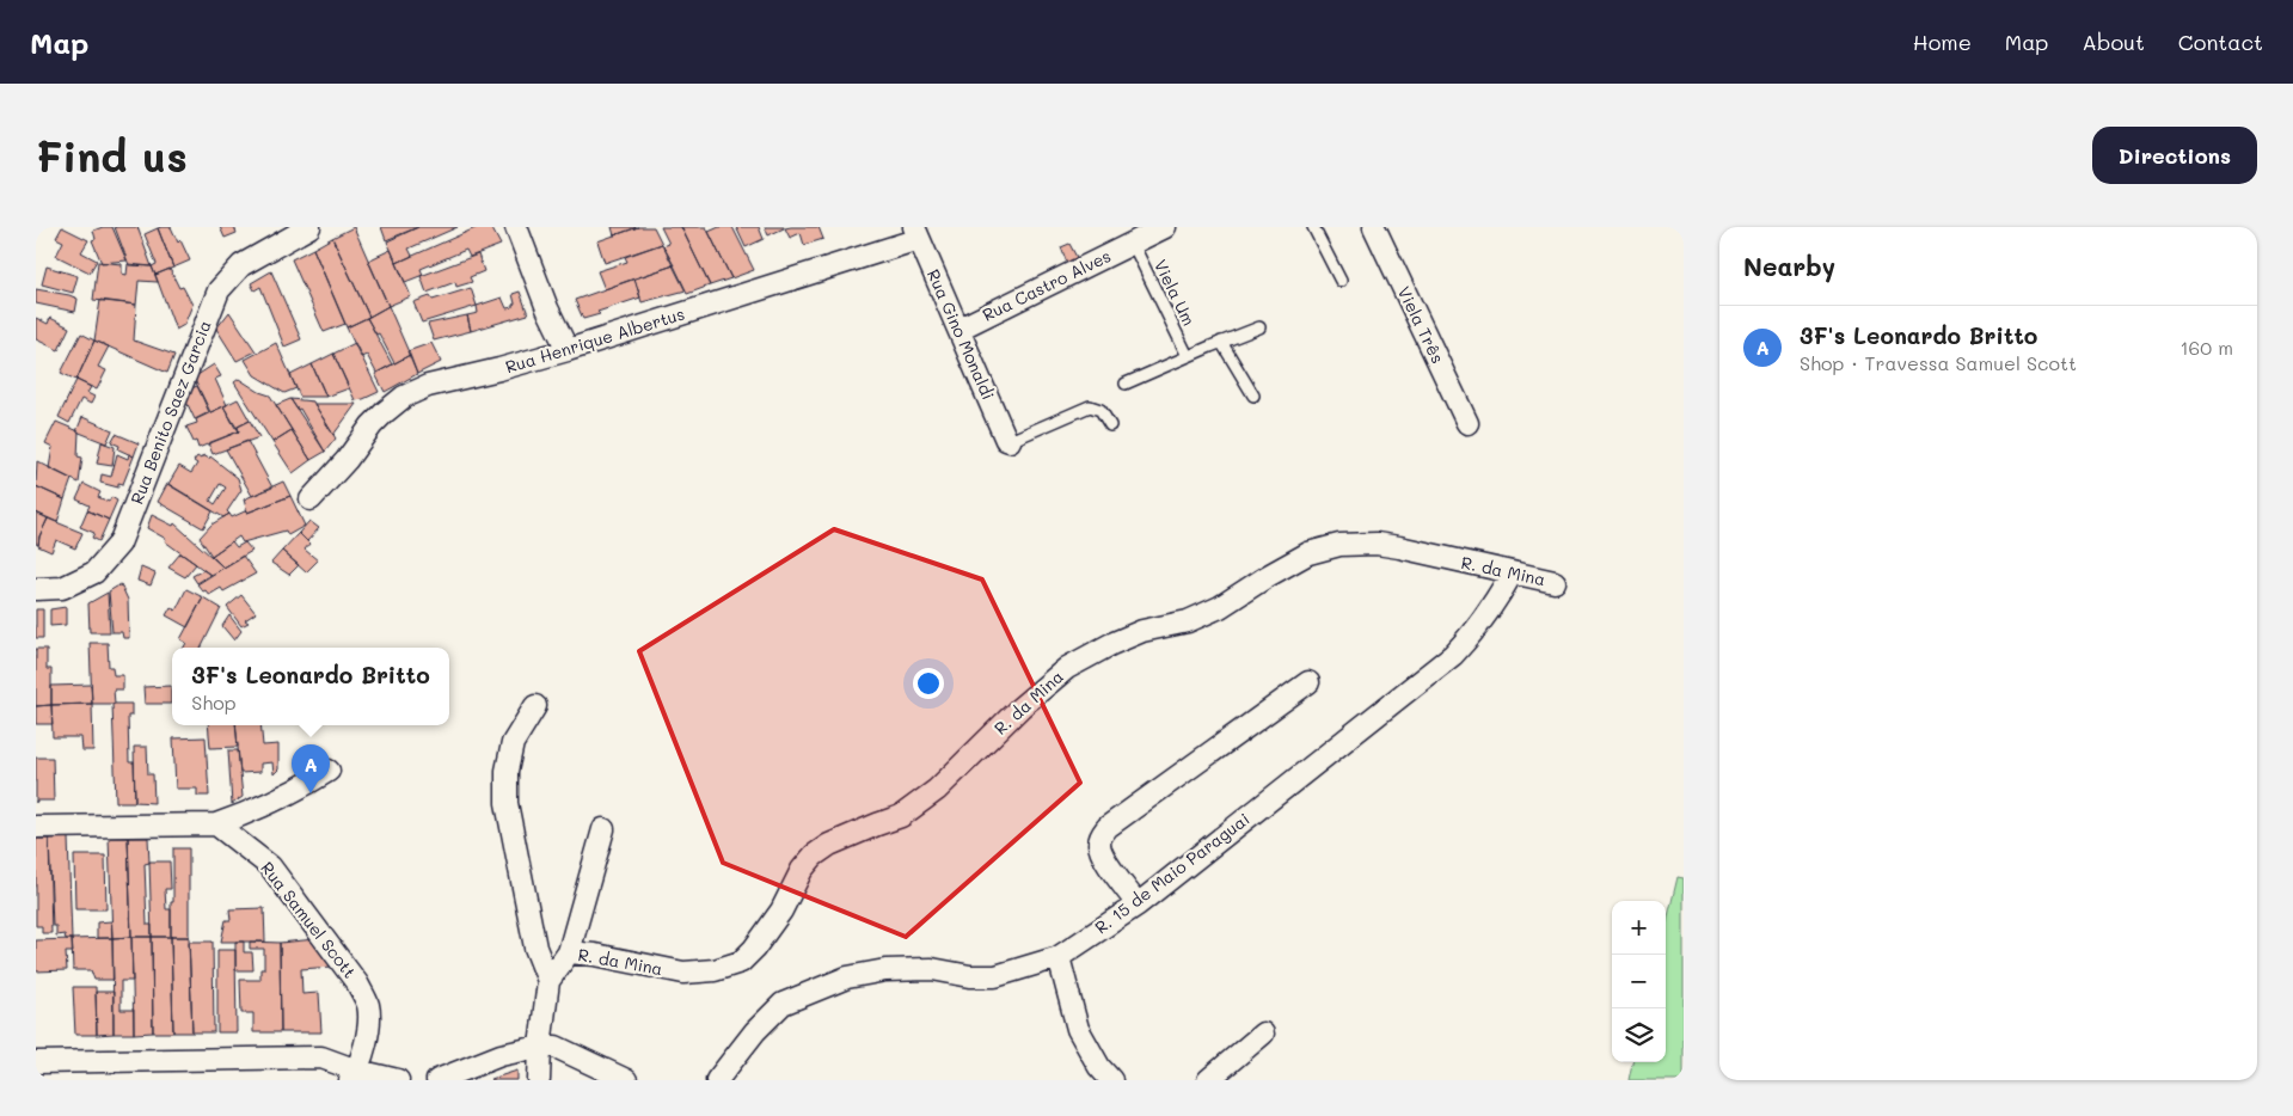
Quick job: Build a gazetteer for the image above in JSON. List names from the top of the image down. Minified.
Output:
{"streets":{"street":["Rua Castro Alves","Viela Três","Rua Gino Monaldi","Rua Henrique Albertus","Rua Benito Saez Garcia","R. da Mina","R. 15 de Maio Paraguai","Rua Samuel Scott"],"lane":["Viela Um"]},"crossings":[["Rua Castro Alves","Viela Um"],["Rua Castro Alves","Rua Gino Monaldi"],["Rua Gino Monaldi","Rua Henrique Albertus"],["R. da Mina","R. 15 de Maio Paraguai"]],"page":{"header":"Map","nav":["Home","Map","About","Contact"],"buttons":"Directions","title":"Find us","heading":"Nearby","list":[{"mark":"A","name":"3F's Leonardo Britto","note":"Shop · Travessa Samuel Scott","value":"160 m"}],"popup":["3F's Leonardo Britto","Shop"],"pins":"A","map_buttons":["+","−"]}}
